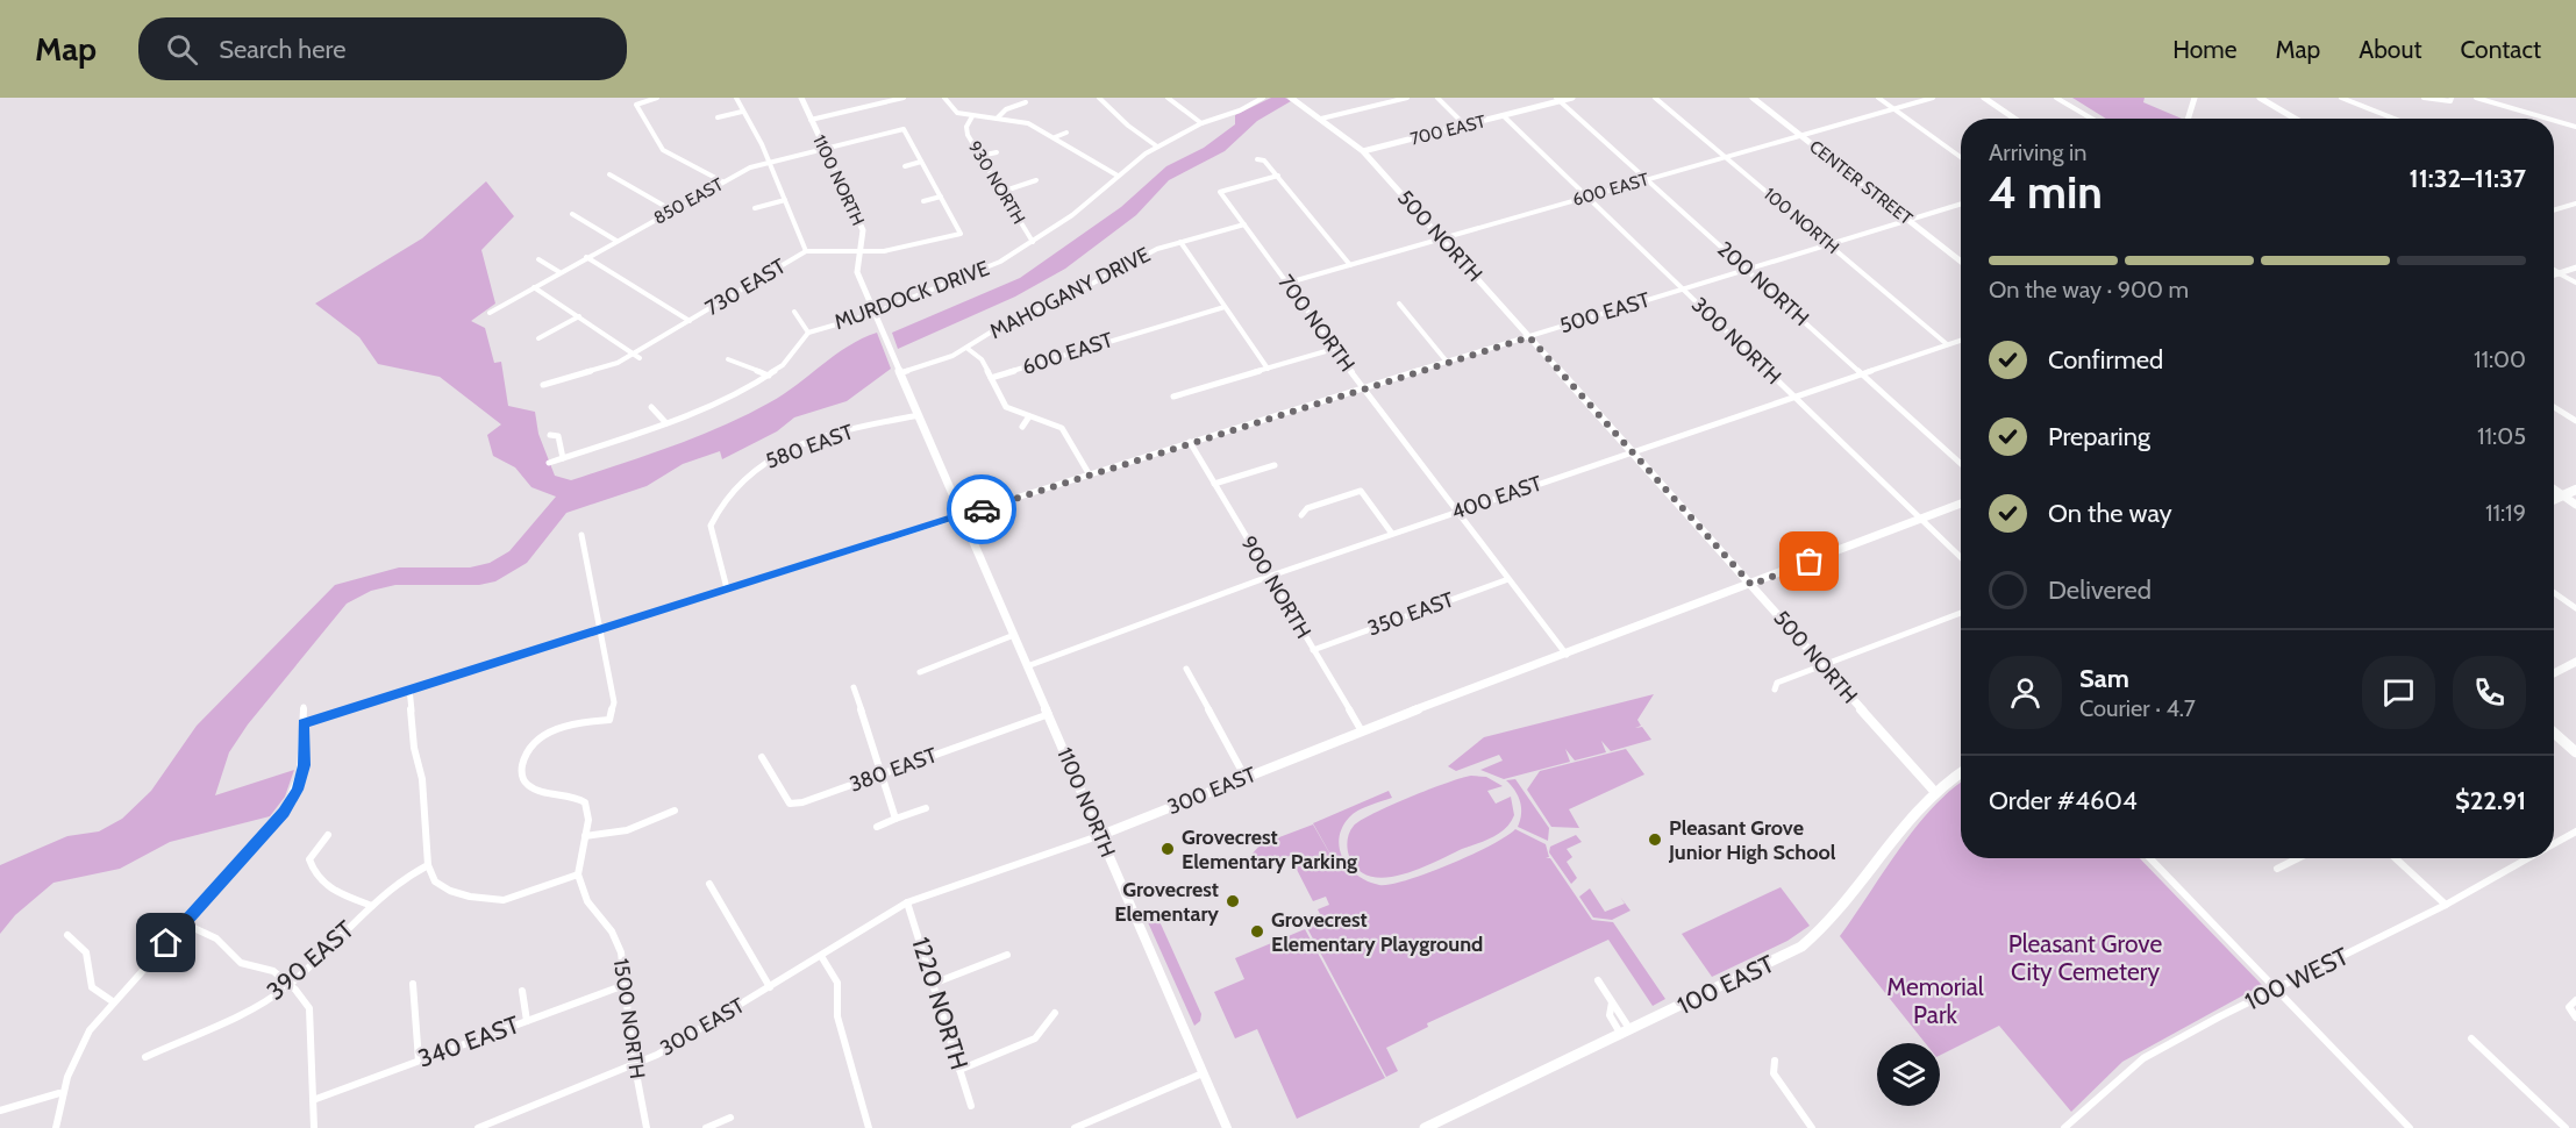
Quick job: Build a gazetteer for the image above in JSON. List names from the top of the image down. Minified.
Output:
{"streets":{"main road":["100 EAST"],"street":["700 EAST","1100 NORTH","930 NORTH","CENTER STREET","600 EAST","850 EAST","100 NORTH","500 NORTH","200 NORTH","730 EAST","MAHOGANY DRIVE","MURDOCK DRIVE","500 EAST","700 NORTH","300 NORTH","580 EAST","400 EAST","900 NORTH","350 EAST","380 EAST","300 EAST","390 EAST","100 WEST","1220 NORTH","1500 NORTH","340 EAST"]},"crossings":[["700 EAST","500 NORTH"],["700 EAST","200 NORTH"],["700 EAST","300 NORTH"],["1100 NORTH","850 EAST"],["1100 NORTH","730 EAST"],["1100 NORTH","MAHOGANY DRIVE"],["1100 NORTH","MURDOCK DRIVE"],["1100 NORTH","500 EAST"],["1100 NORTH","580 EAST"],["1100 NORTH","400 EAST"],["1100 NORTH","380 EAST"],["1100 NORTH","300 EAST"],["930 NORTH","MURDOCK DRIVE"],["CENTER STREET","600 EAST"],["CENTER STREET","500 EAST"],["600 EAST","100 NORTH"],["600 EAST","500 NORTH"],["600 EAST","200 NORTH"],["600 EAST","700 NORTH"],["600 EAST","300 NORTH"],["100 NORTH","500 EAST"],["100 NORTH","400 EAST"],["500 NORTH","500 EAST"],["500 NORTH","400 EAST"],["500 NORTH","300 EAST"],["500 NORTH","100 EAST"],["200 NORTH","500 EAST"],["200 NORTH","400 EAST"],["MAHOGANY DRIVE","700 NORTH"],["500 EAST","700 NORTH"],["500 EAST","300 NORTH"],["500 EAST","580 EAST"],["500 EAST","900 NORTH"],["700 NORTH","400 EAST"],["700 NORTH","350 EAST"],["700 NORTH","300 EAST"],["300 NORTH","400 EAST"],["300 NORTH","300 EAST"],["400 EAST","900 NORTH"],["900 NORTH","350 EAST"],["900 NORTH","300 EAST"],["300 EAST","1220 NORTH"],["300 EAST","1500 NORTH"],["1500 NORTH","340 EAST"]],"parks":["Pleasant Grove City Cemetery","Memorial Park"],"places":["Pleasant Grove Junior High School","Grovecrest Elementary Parking","Grovecrest Elementary","Grovecrest Elementary Playground"],"page":{"header":"Map","search":"Search here","nav":["Home","Map","About","Contact"],"heading":["4 min","Arriving in","11:32–11:37"],"panel":["Sam","Courier · 4.7","Order #4604","$22.91"],"bar":"On the way · 900 m","list":[["Confirmed","11:00"],["Preparing","11:05"],["On the way","11:19"],"Delivered"]}}
